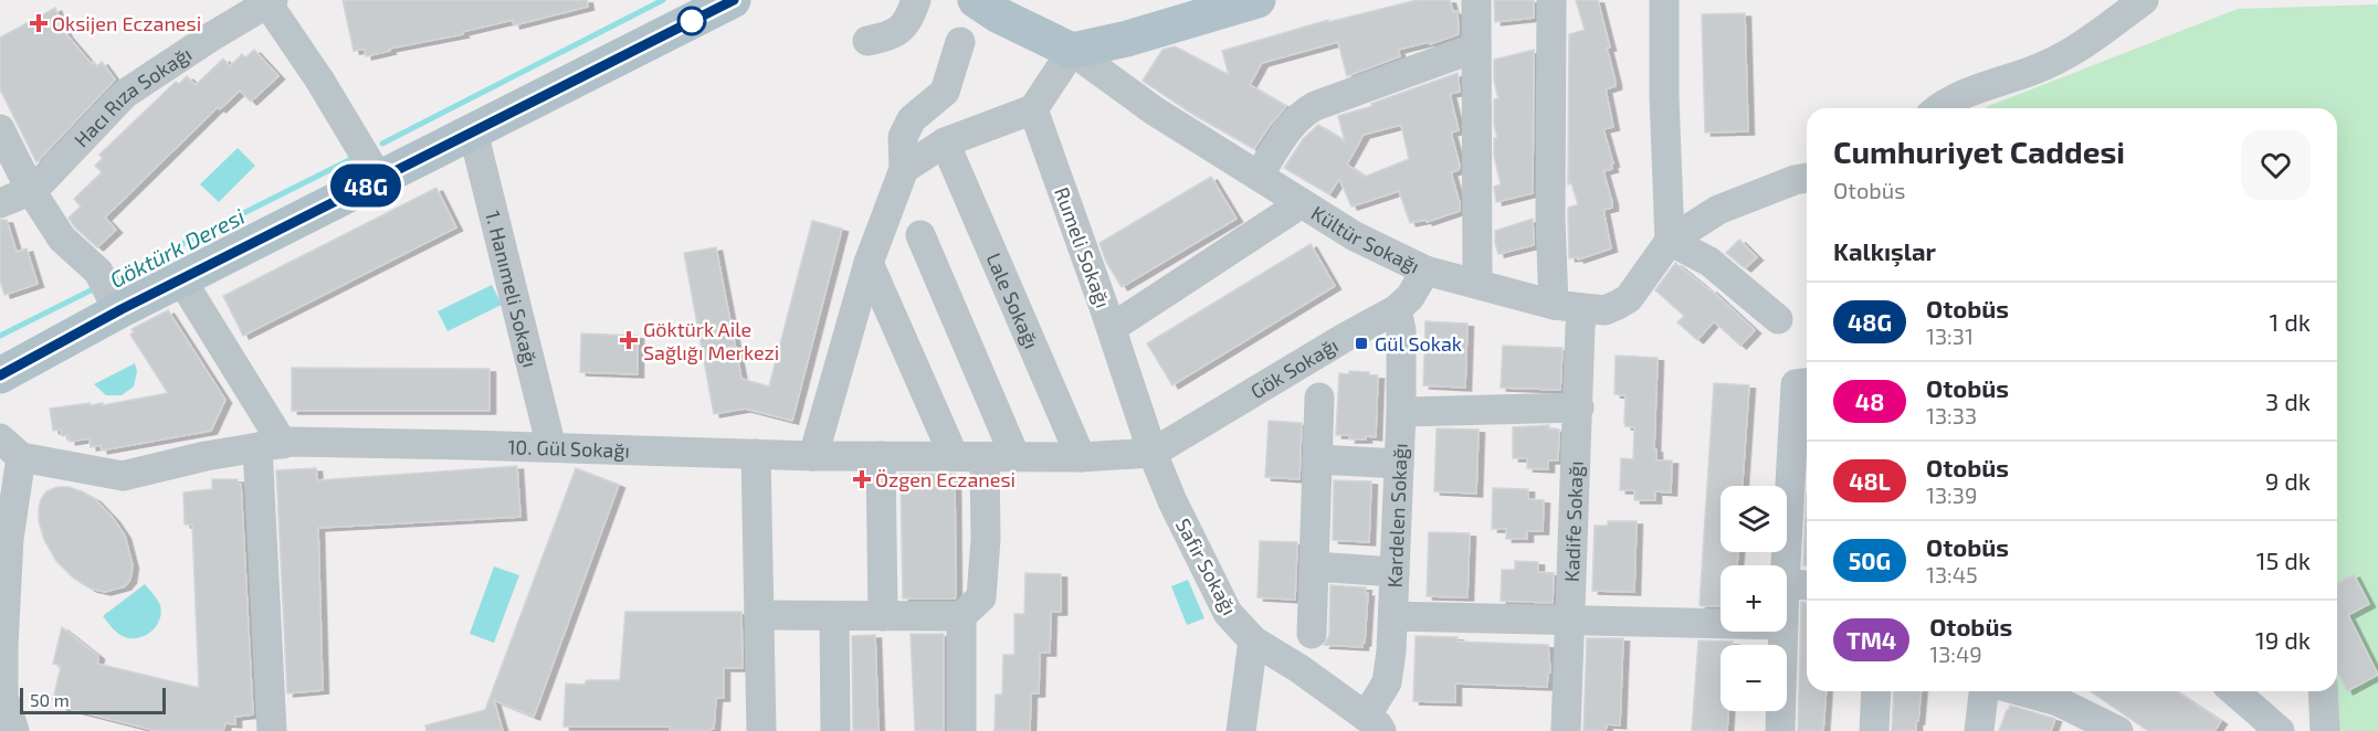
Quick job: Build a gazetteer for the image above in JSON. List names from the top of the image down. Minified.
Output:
{"streets":{"street":["Hacı Rıza Sokağı","Kültür Sokağı","Rumeli Sokağı","1. Hanımeli Sokağı","Lale Sokağı","Gök Sokağı","10. Gül Sokağı","Kardelen Sokağı","Kadife Sokağı","Safir Sokağı"]},"crossings":[["Kültür Sokağı","Gök Sokağı"],["Kültür Sokağı","Kadife Sokağı"],["Rumeli Sokağı","Gök Sokağı"],["Rumeli Sokağı","10. Gül Sokağı"],["Rumeli Sokağı","Safir Sokağı"],["1. Hanımeli Sokağı","10. Gül Sokağı"],["Lale Sokağı","10. Gül Sokağı"],["Gök Sokağı","10. Gül Sokağı"],["Gök Sokağı","Kardelen Sokağı"],["Gök Sokağı","Safir Sokağı"],["10. Gül Sokağı","Safir Sokağı"],["Kardelen Sokağı","Safir Sokağı"]],"water":["Göktürk Deresi"],"places":{"health":["Oksijen Eczanesi","Göktürk Aile Sağlığı Merkezi","Özgen Eczanesi"],"transit":["Gül Sokak"]},"lines":["bus line 48G"],"scale_bar":"50 m","page":{"on_map":"48G","heading":[["Cumhuriyet Caddesi","Otobüs"],"Kalkışlar"],"list":[{"mark":"48G","name":"Otobüs","note":"13:31","value":"1 dk"},{"mark":"48","name":"Otobüs","note":"13:33","value":"3 dk"},{"mark":"48L","name":"Otobüs","note":"13:39","value":"9 dk"},{"mark":"50G","name":"Otobüs","note":"13:45","value":"15 dk"},{"mark":"TM4","name":"Otobüs","note":"13:49","value":"19 dk"}],"map_buttons":["+","−"],"scale":"50 m"}}
